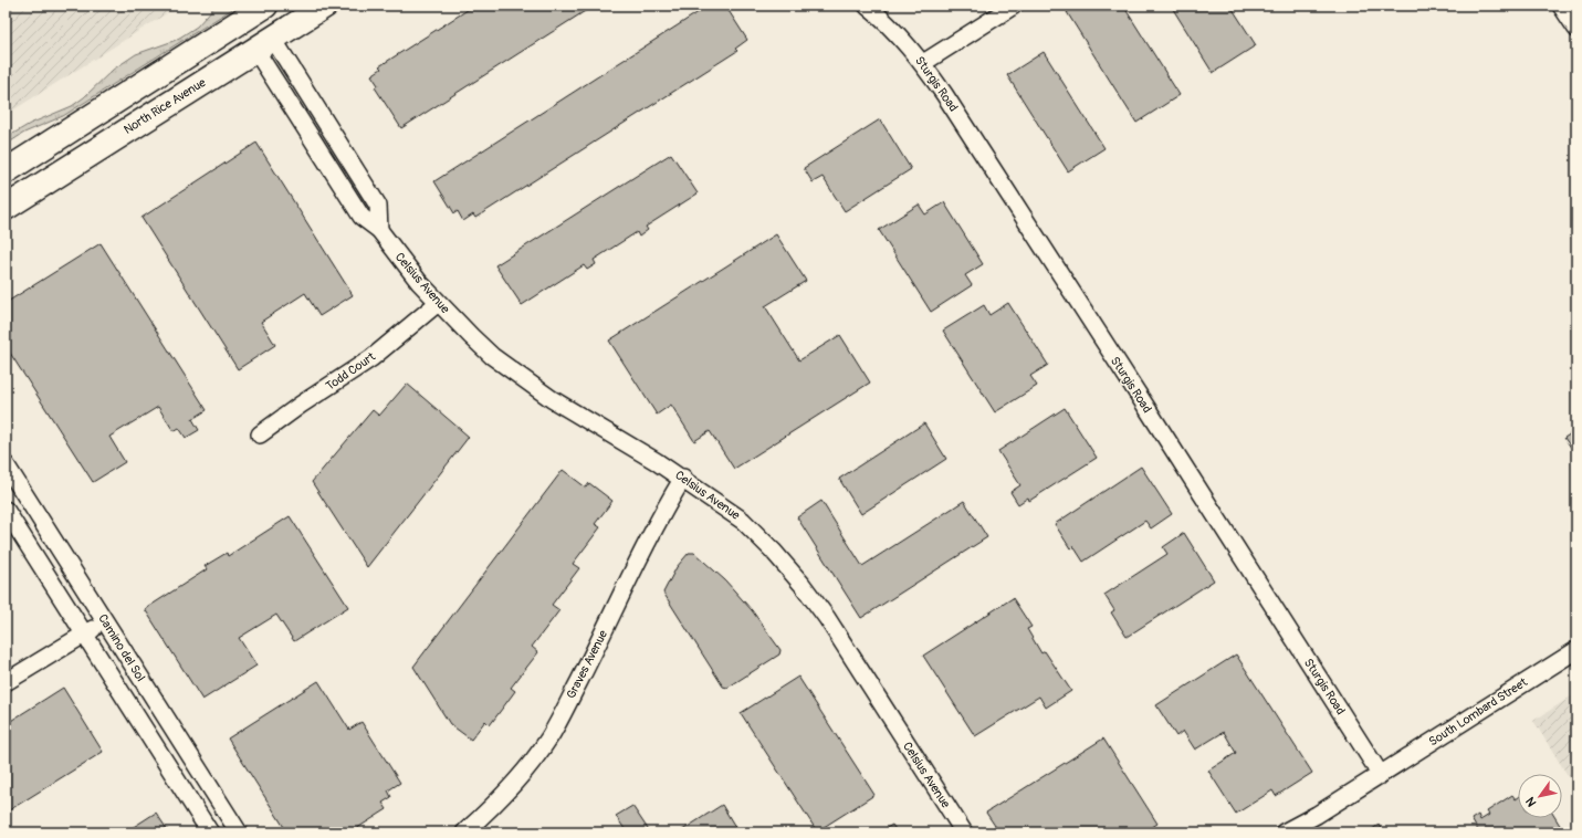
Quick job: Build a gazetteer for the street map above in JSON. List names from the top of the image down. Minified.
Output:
{"streets":{"highway":["North Rice Avenue"],"street":["Sturgis Road","Celsius Avenue","Todd Court","Camino del Sol","Graves Avenue","South Lombard Street"]},"crossings":[["Sturgis Road","South Lombard Street"],["North Rice Avenue","Celsius Avenue"],["Celsius Avenue","Todd Court"],["Celsius Avenue","Graves Avenue"]],"north":"bottom left"}
